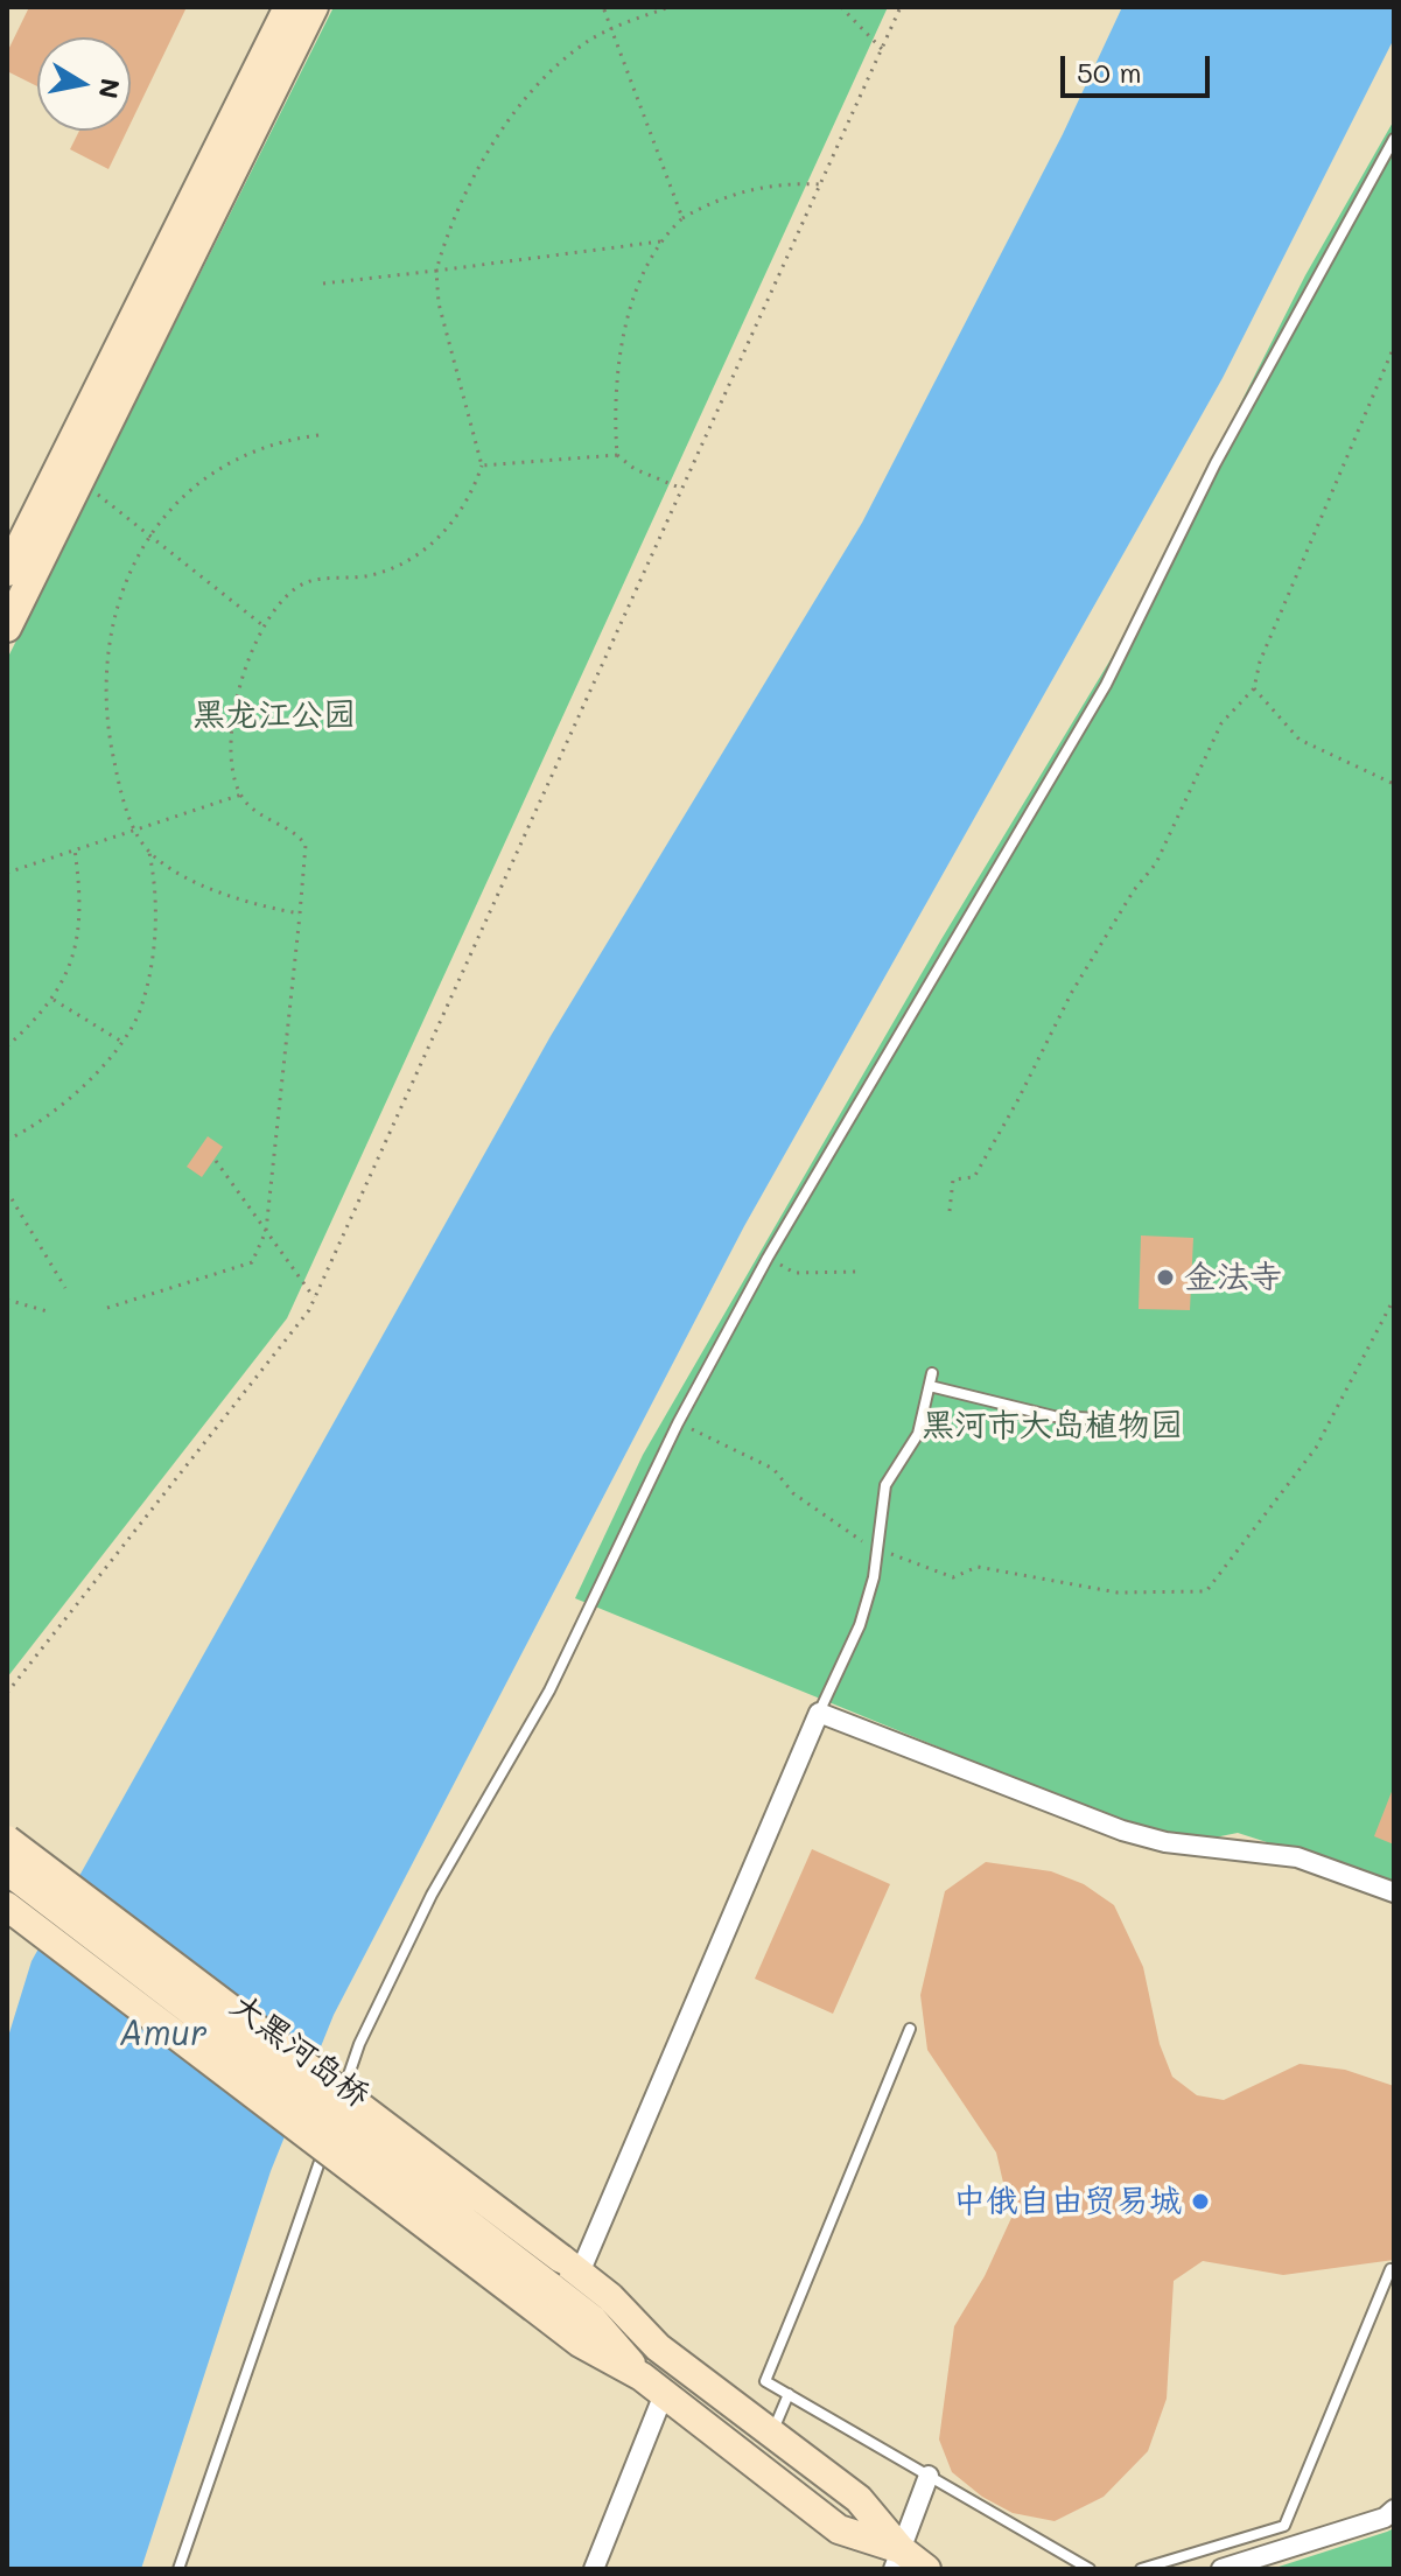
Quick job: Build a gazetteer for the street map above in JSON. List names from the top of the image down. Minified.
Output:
{"streets":{"main road":["大黑河岛桥"]},"water":["Amur"],"parks":["黑龙江公园","黑河市大岛植物园"],"places":["金法寺","中俄自由贸易城"],"scale_bar":"50 m","north":"right"}
